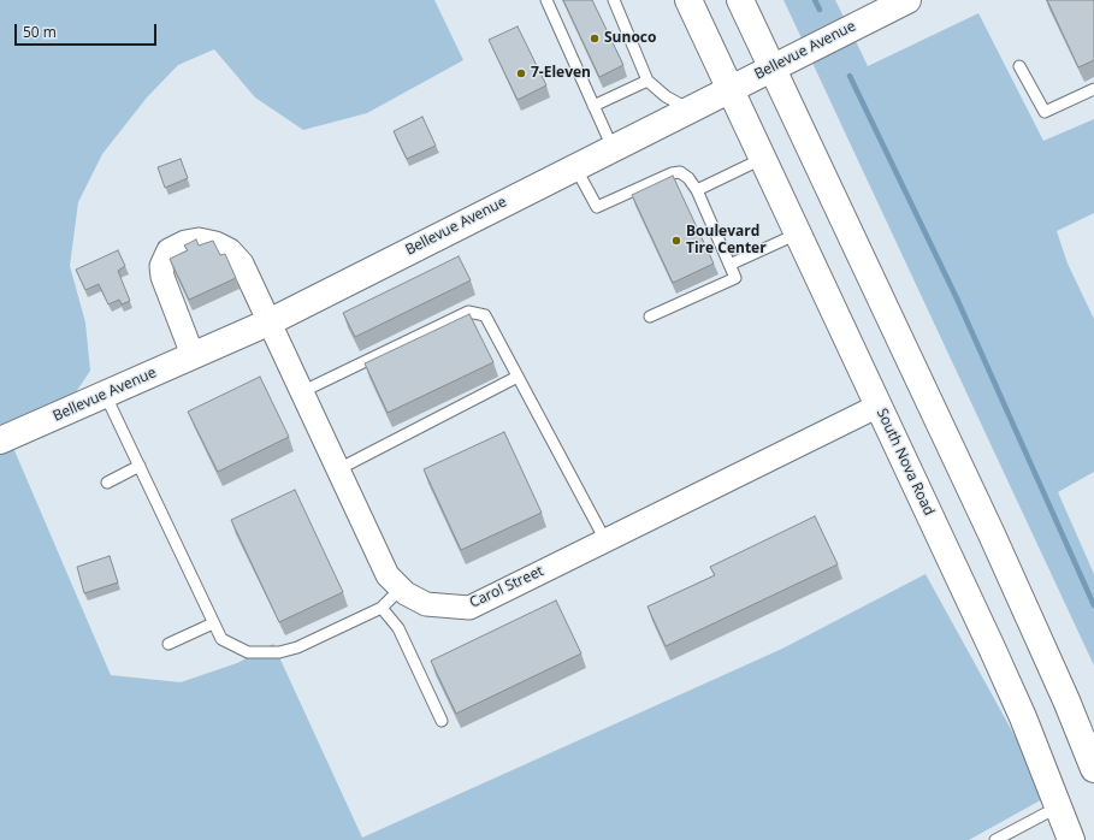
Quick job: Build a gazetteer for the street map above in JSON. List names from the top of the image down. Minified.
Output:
{"streets":{"main road":["Bellevue Avenue","South Nova Road"],"street":["Carol Street"]},"crossings":[["Bellevue Avenue","South Nova Road"],["Bellevue Avenue","Carol Street"],["South Nova Road","Carol Street"]],"places":["Sunoco","7-Eleven","Boulevard Tire Center"],"scale_bar":"50 m"}
